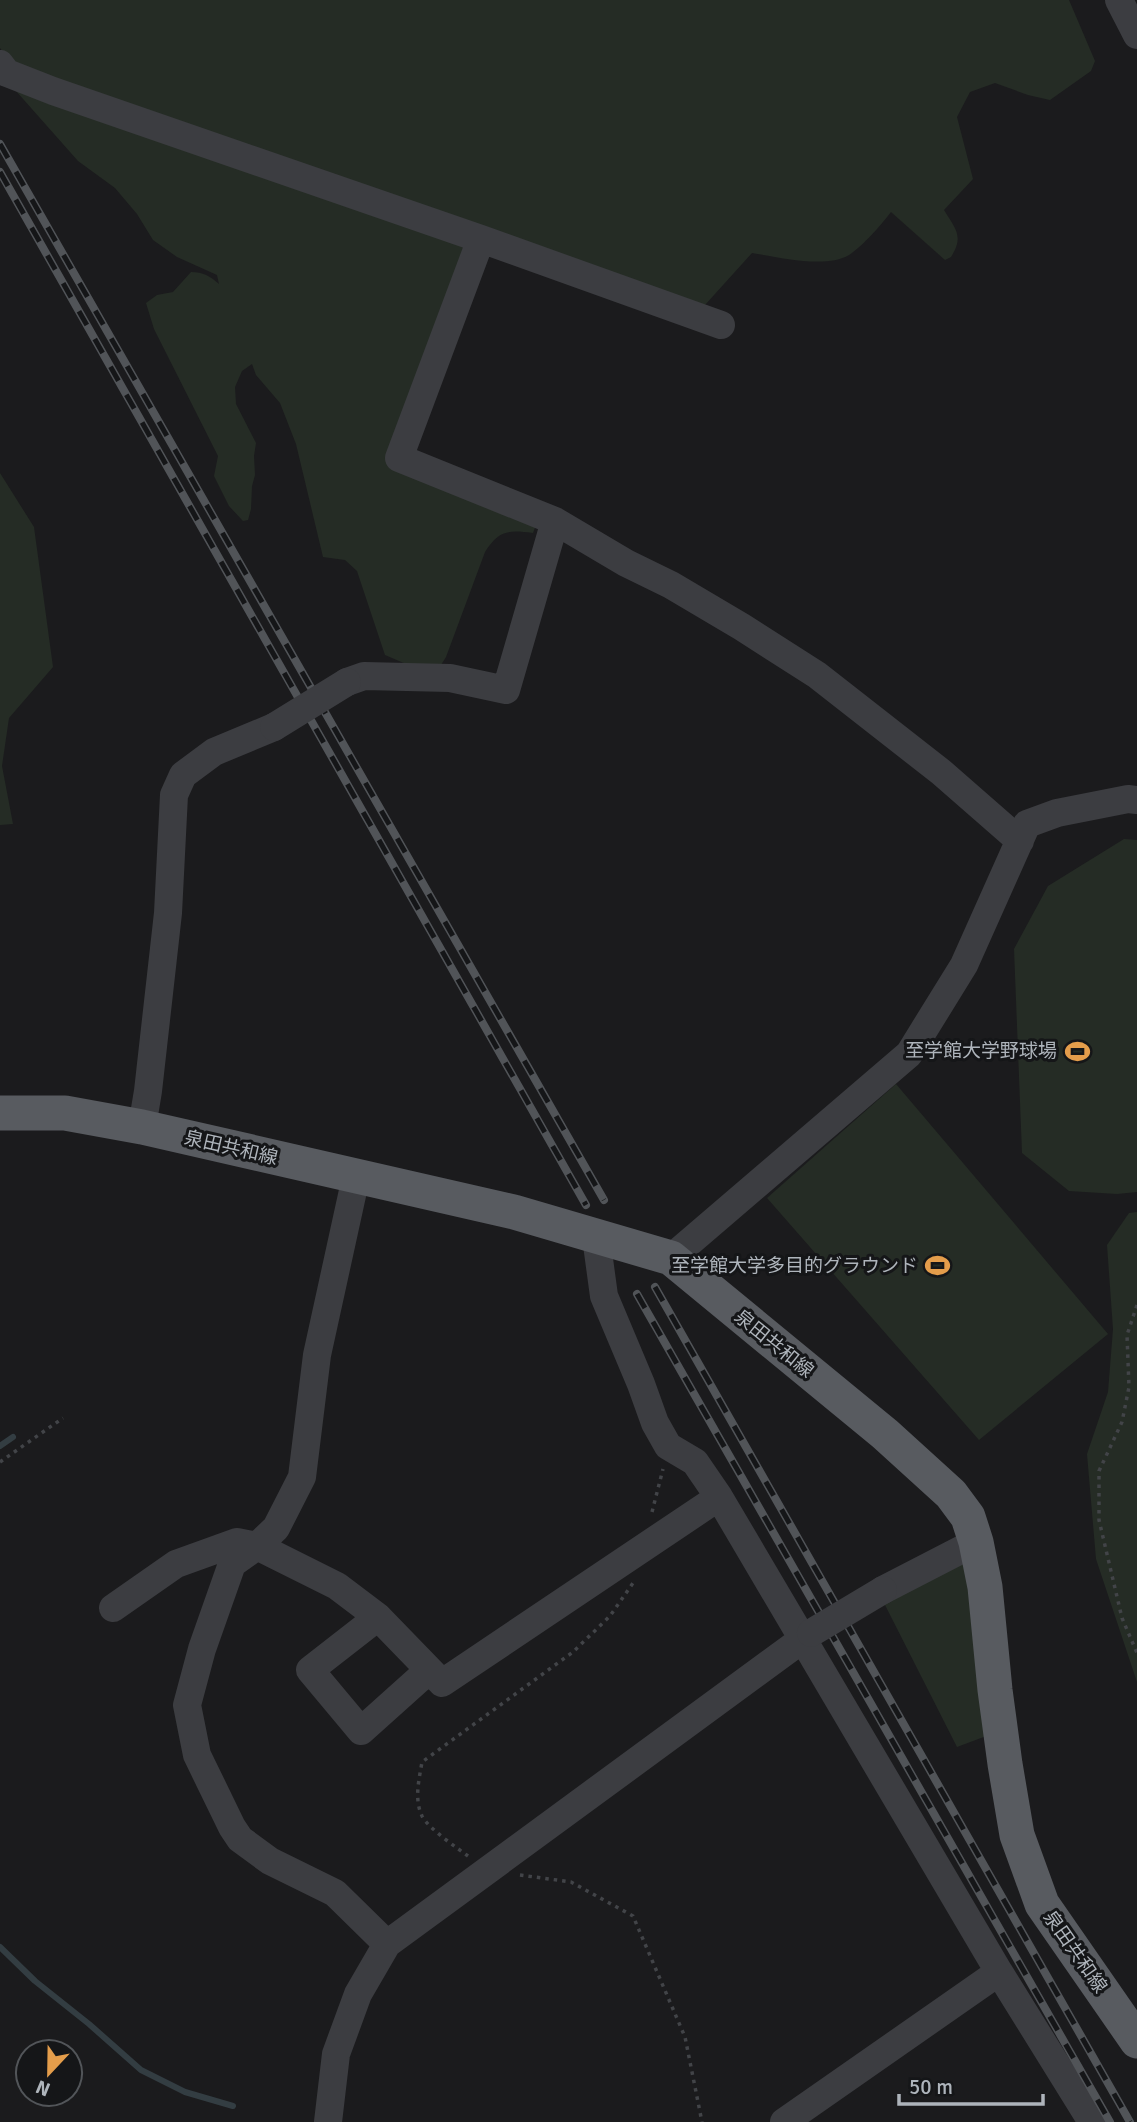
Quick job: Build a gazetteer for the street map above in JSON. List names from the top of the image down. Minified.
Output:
{"streets":{"main road":["泉田共和線"]},"places":{"sports":["至学館大学野球場","至学館大学多目的グラウンド"]},"scale_bar":"50 m","north":"bottom"}
